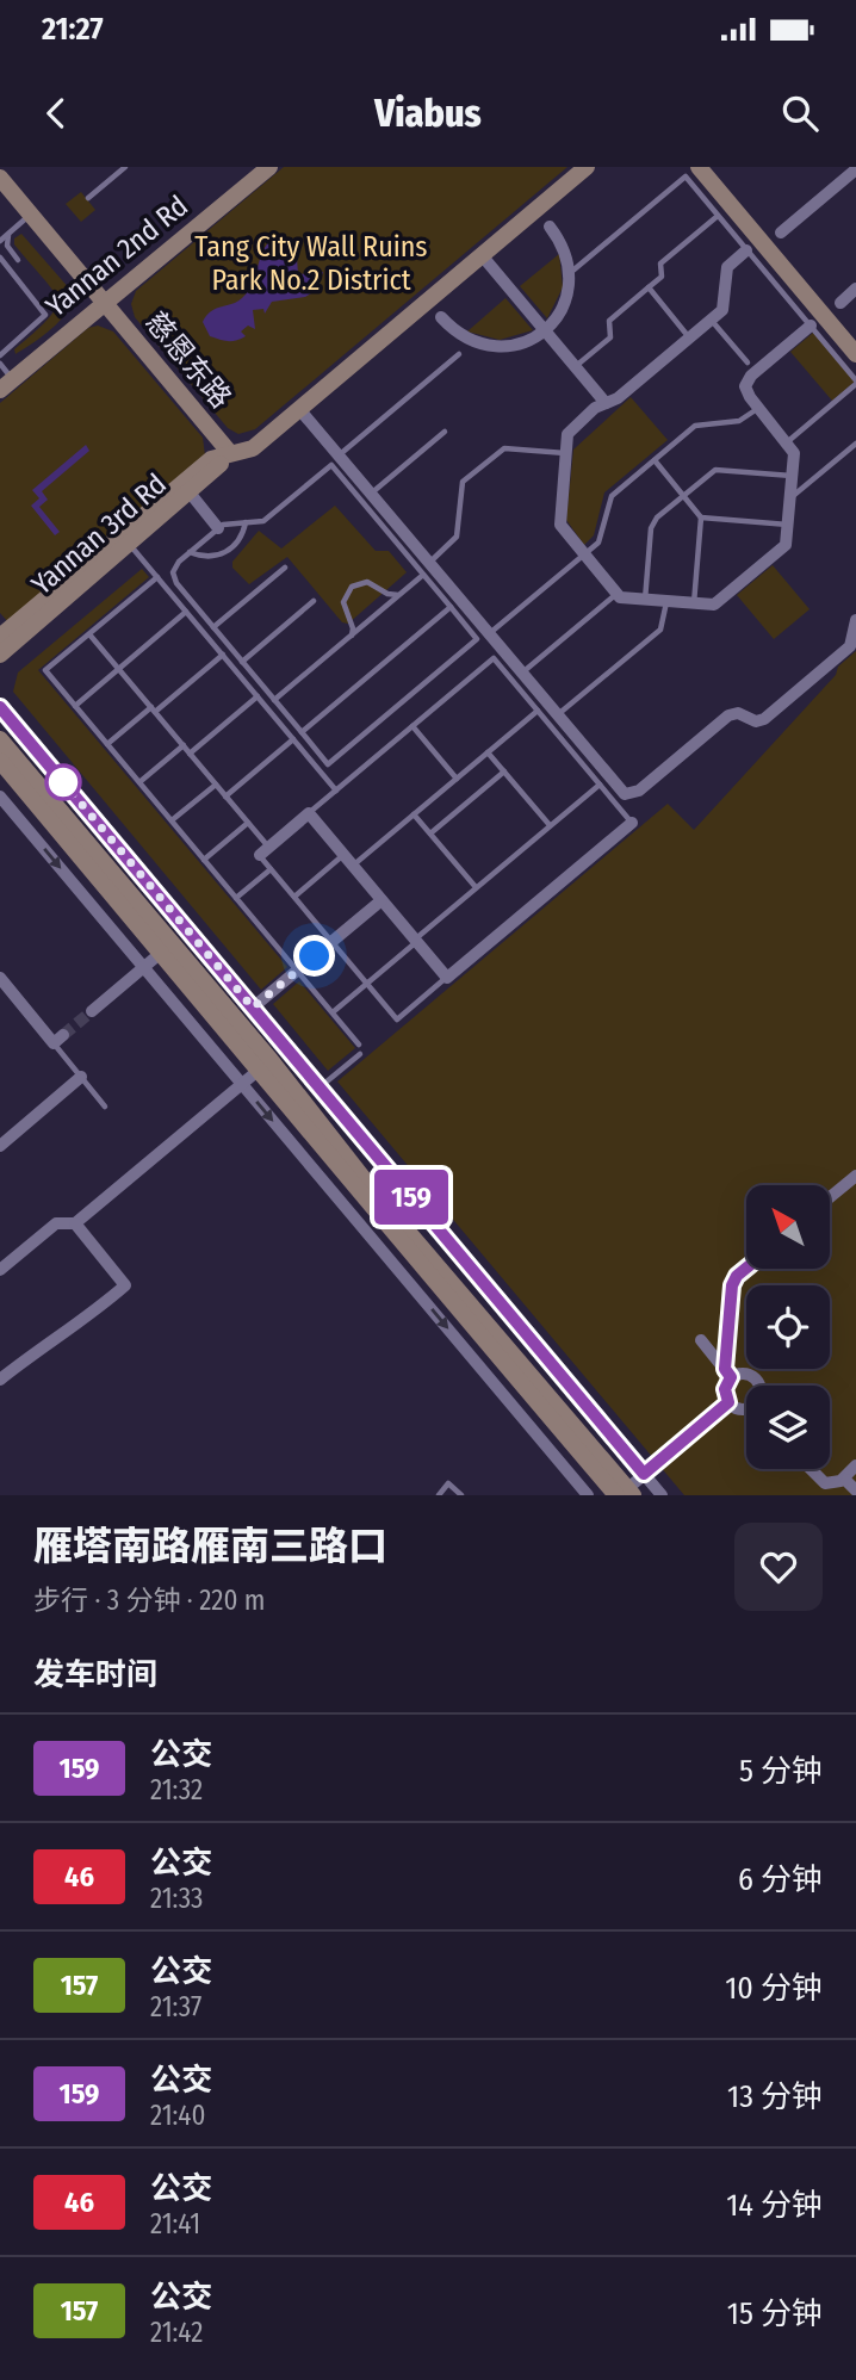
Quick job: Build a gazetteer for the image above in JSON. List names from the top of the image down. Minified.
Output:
{"streets":{"street":["Yannan 2nd Rd","慈恩东路","Yannan 3rd Rd"]},"crossings":[["Yannan 2nd Rd","慈恩东路"],["慈恩东路","Yannan 3rd Rd"]],"parks":["Tang City Wall Ruins Park No.2 District"],"lines":["bus line 159"],"north":"top left","page":{"status":"21:27","header":"Viabus","on_map":"159","heading":[["雁塔南路雁南三路口","步行 · 3 分钟 · 220 m"],"发车时间"],"list":[{"mark":"159","name":"公交","note":"21:32","value":"5 分钟"},{"mark":"46","name":"公交","note":"21:33","value":"6 分钟"},{"mark":"157","name":"公交","note":"21:37","value":"10 分钟"},{"mark":"159","name":"公交","note":"21:40","value":"13 分钟"},{"mark":"46","name":"公交","note":"21:41","value":"14 分钟"},{"mark":"157","name":"公交","note":"21:42","value":"15 分钟"}]}}
